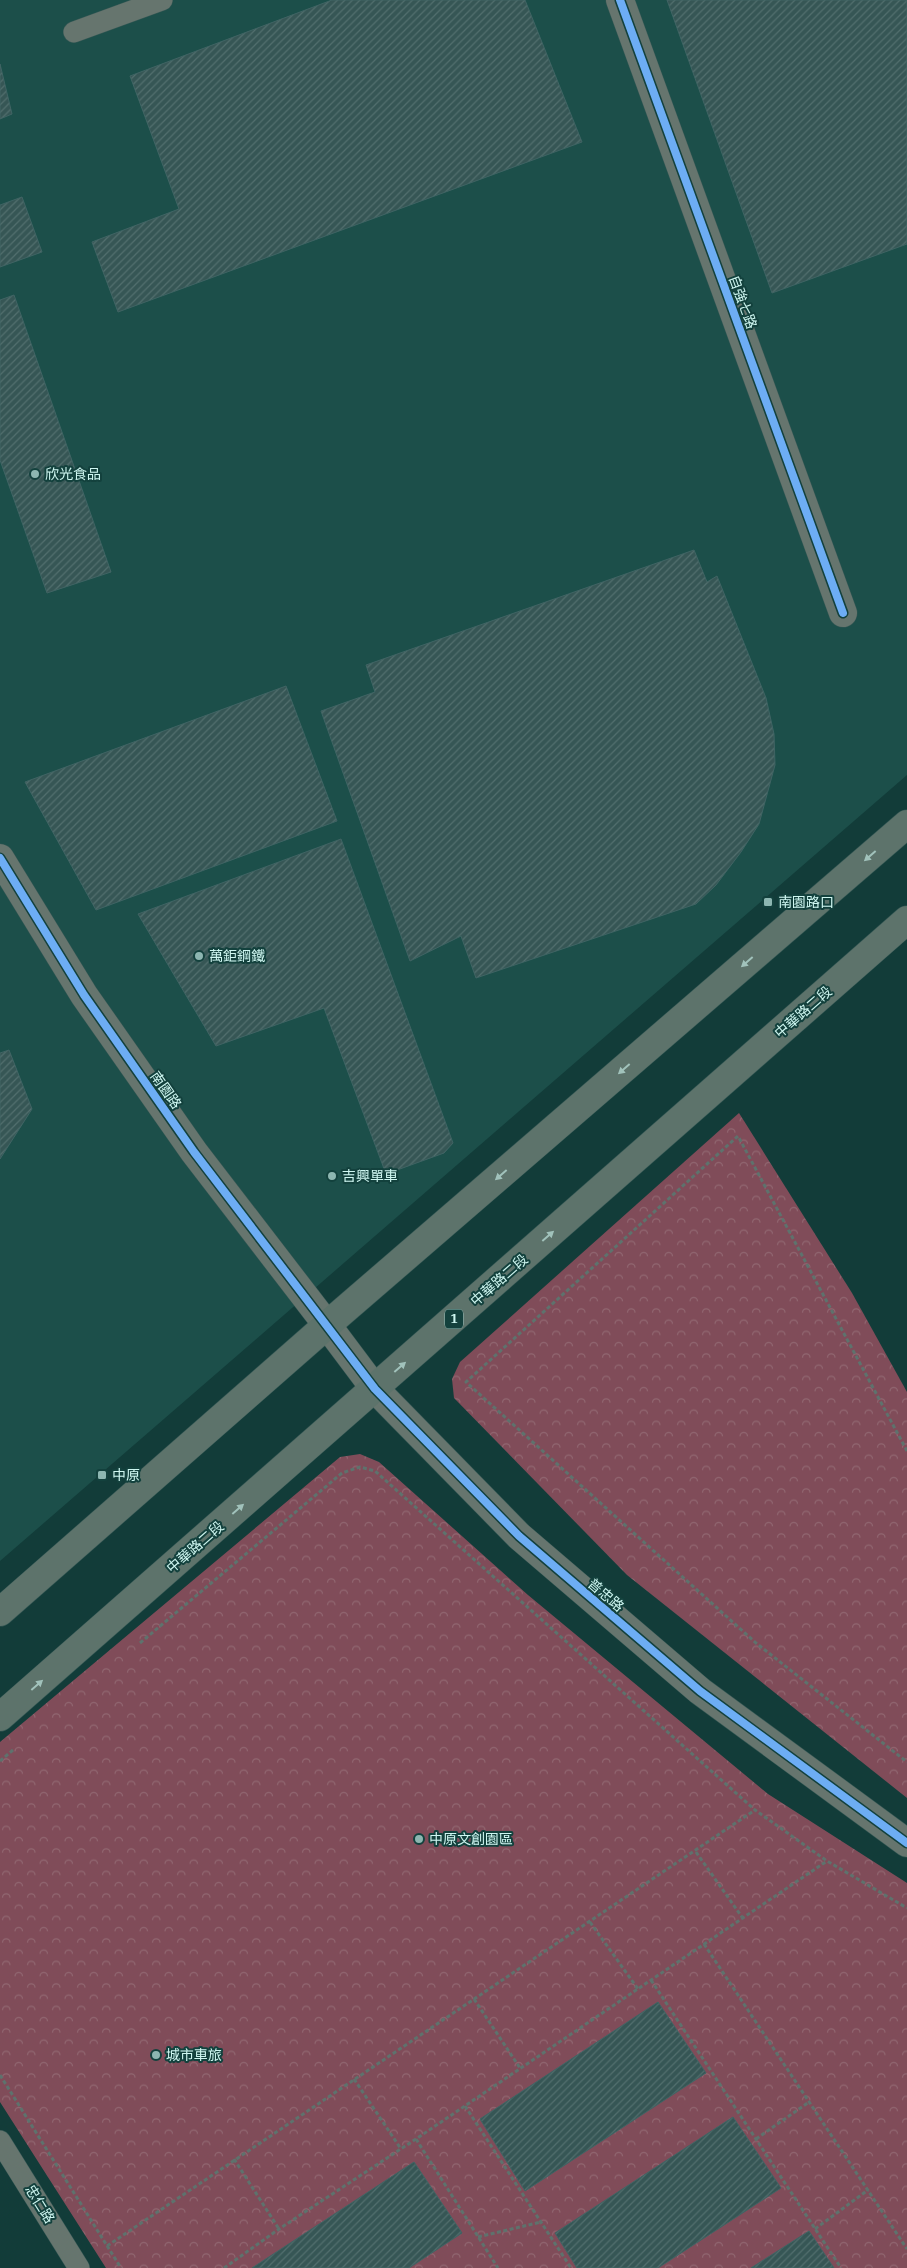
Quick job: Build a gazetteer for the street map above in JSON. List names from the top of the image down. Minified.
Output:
{"streets":{"main road":["中華路二段","1"],"street":["自強七路","南園路","普忠路"],"lane":["忠仁路"]},"crossings":[["中華路二段","普忠路"],["南園路","普忠路"]],"places":{"other":["欣光食品","萬鉅鋼鐵","吉興單車","中原文創園區","城市車旅"],"transit":["南園路口","中原"]}}
